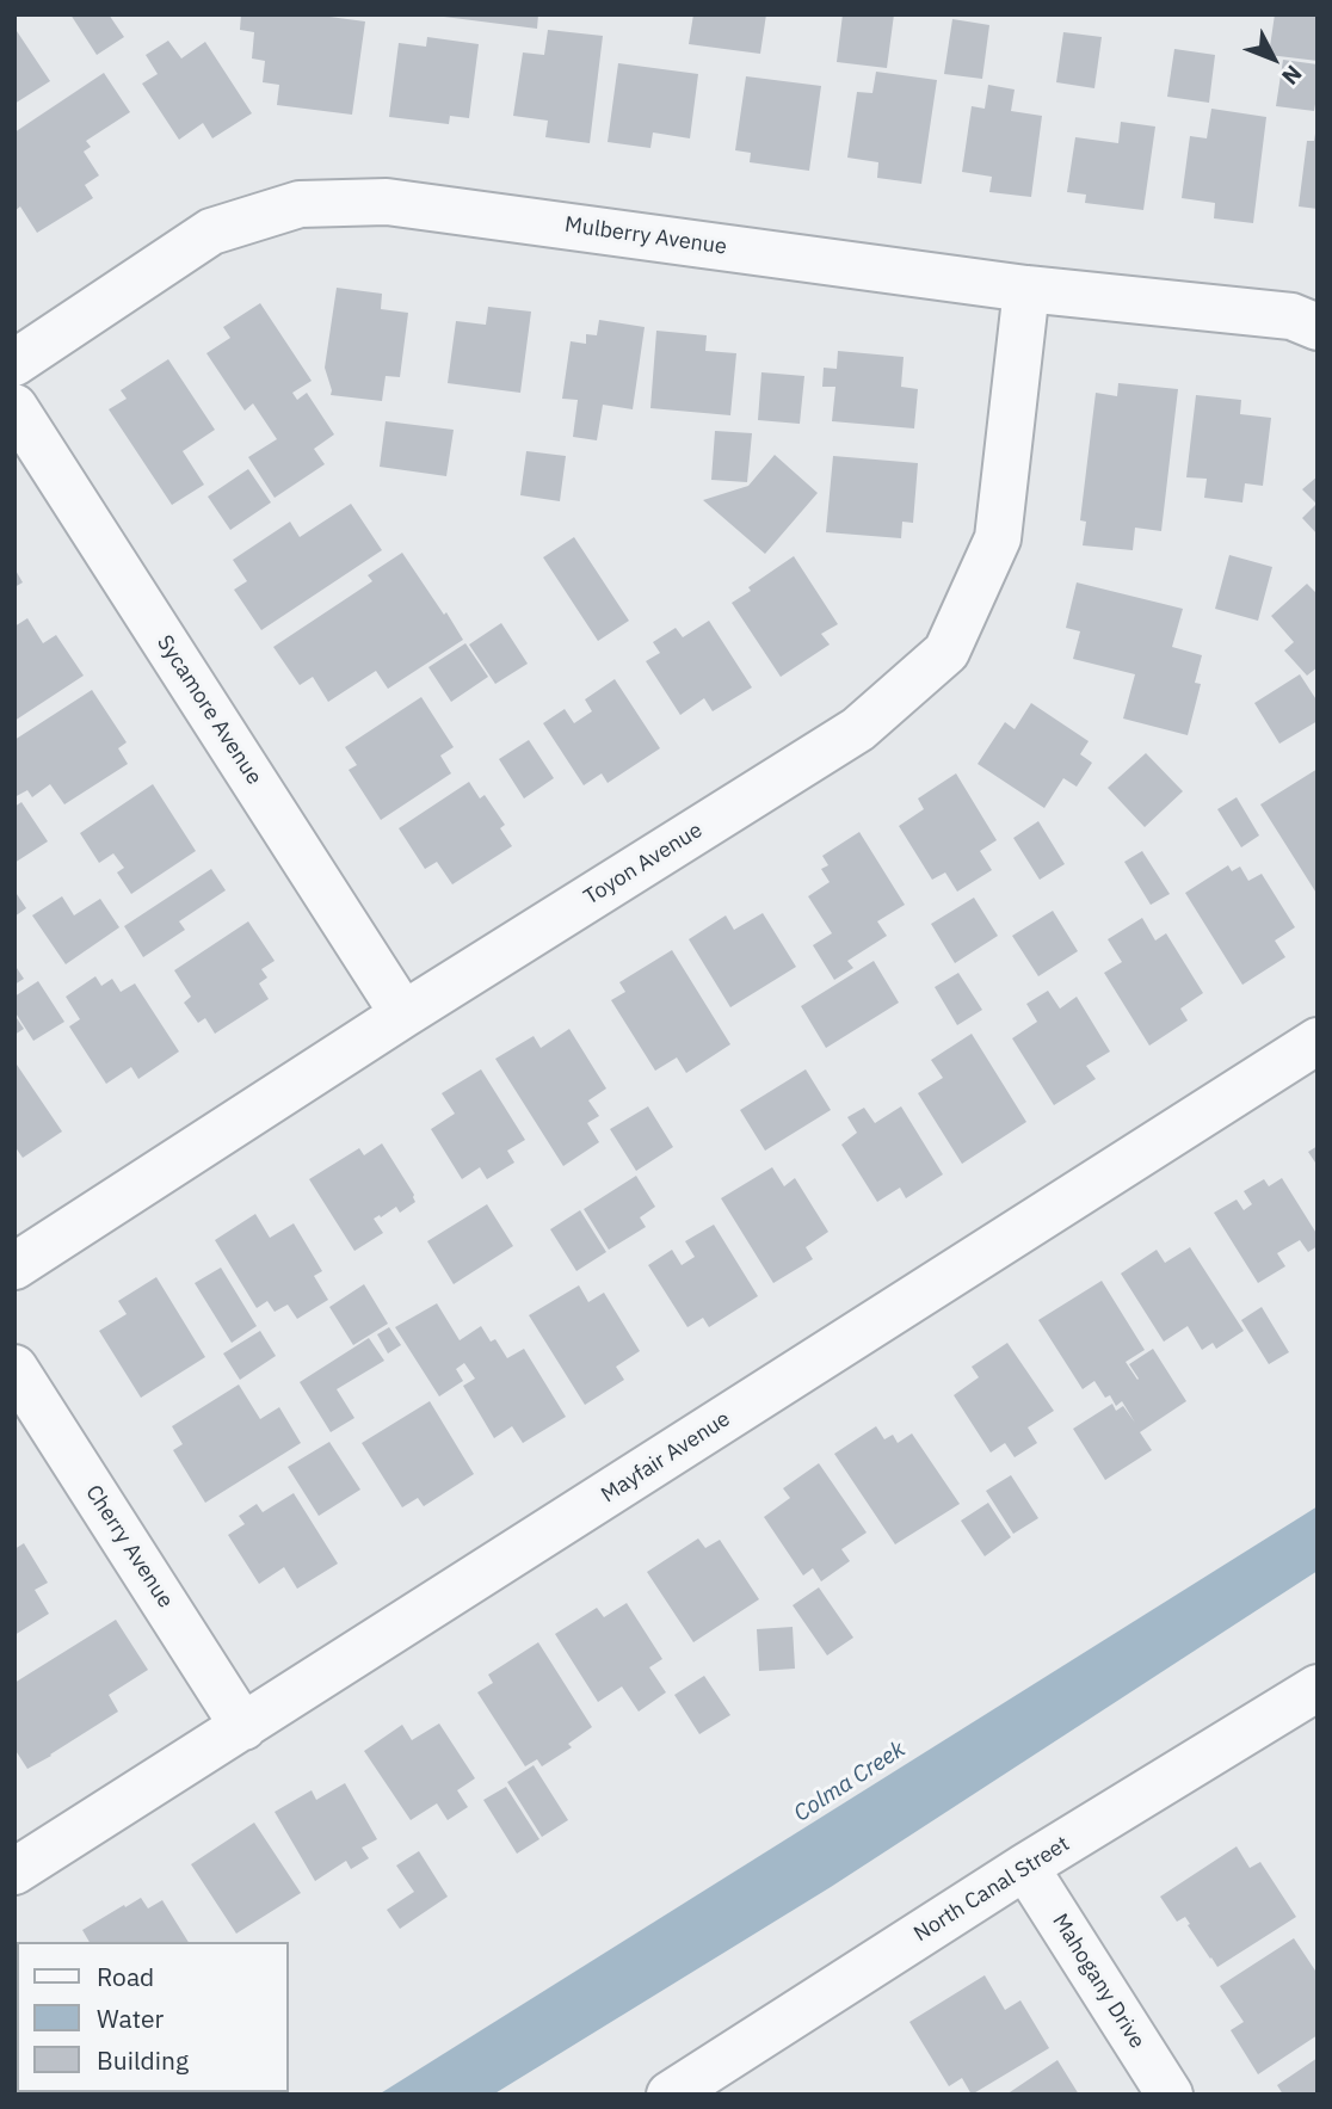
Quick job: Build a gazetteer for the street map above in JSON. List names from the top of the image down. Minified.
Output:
{"streets":{"street":["Mulberry Avenue","Sycamore Avenue","Toyon Avenue","Mayfair Avenue","Cherry Avenue","North Canal Street","Mahogany Drive"]},"crossings":[["Mulberry Avenue","Toyon Avenue"],["Sycamore Avenue","Toyon Avenue"],["Mayfair Avenue","Cherry Avenue"],["North Canal Street","Mahogany Drive"]],"water":["Colma Creek"],"legend":["Road","Water","Building"],"north":"bottom right"}
